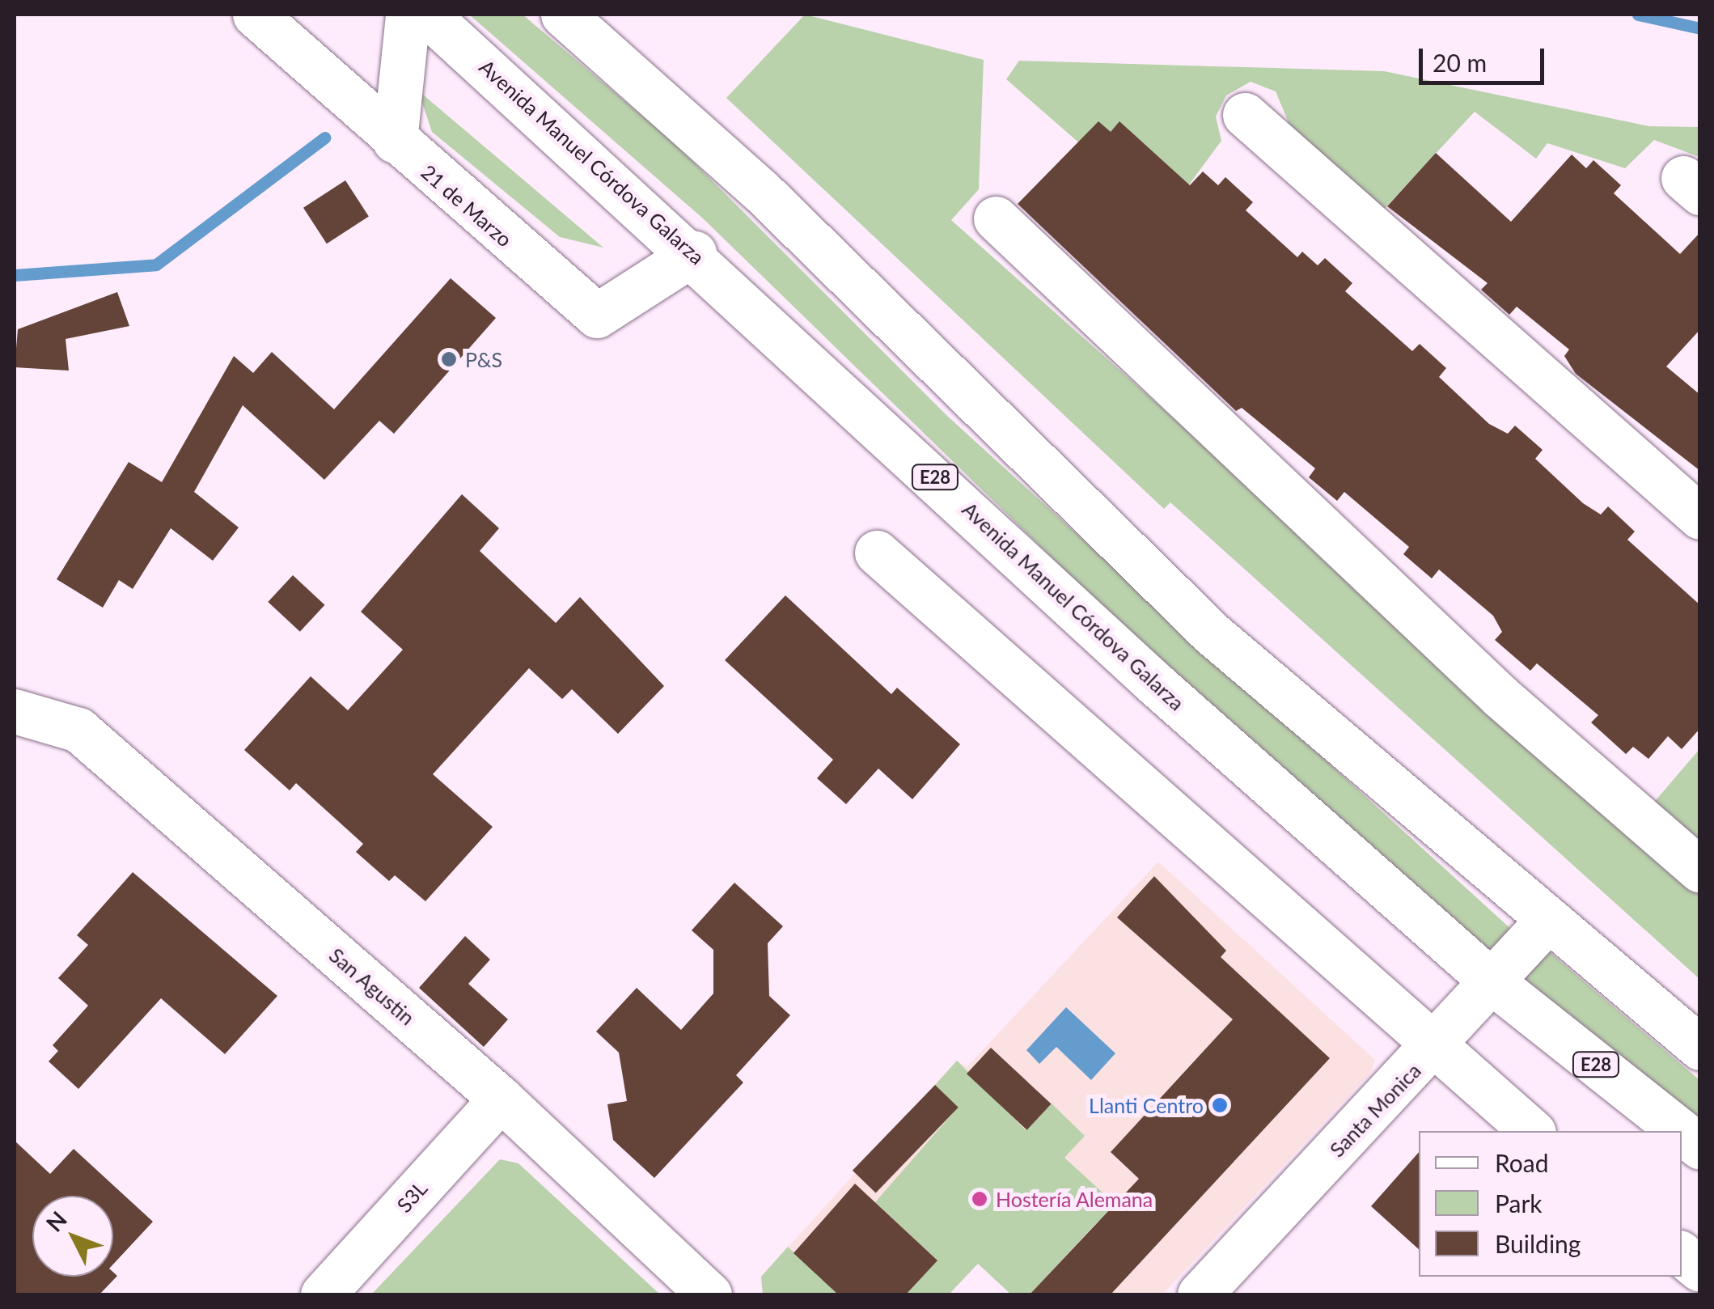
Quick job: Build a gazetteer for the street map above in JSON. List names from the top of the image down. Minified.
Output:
{"streets":{"street":["Avenida Manuel Córdova Galarza","21 de Marzo","E28","San Agustin","Santa Monica","S3L"]},"crossings":[["Avenida Manuel Córdova Galarza","21 de Marzo"],["Avenida Manuel Córdova Galarza","Santa Monica"],["San Agustin","S3L"]],"places":["P&S","Llanti Centro","Hostería Alemana"],"legend":["Road","Park","Building"],"scale_bar":"20 m","north":"top left"}
